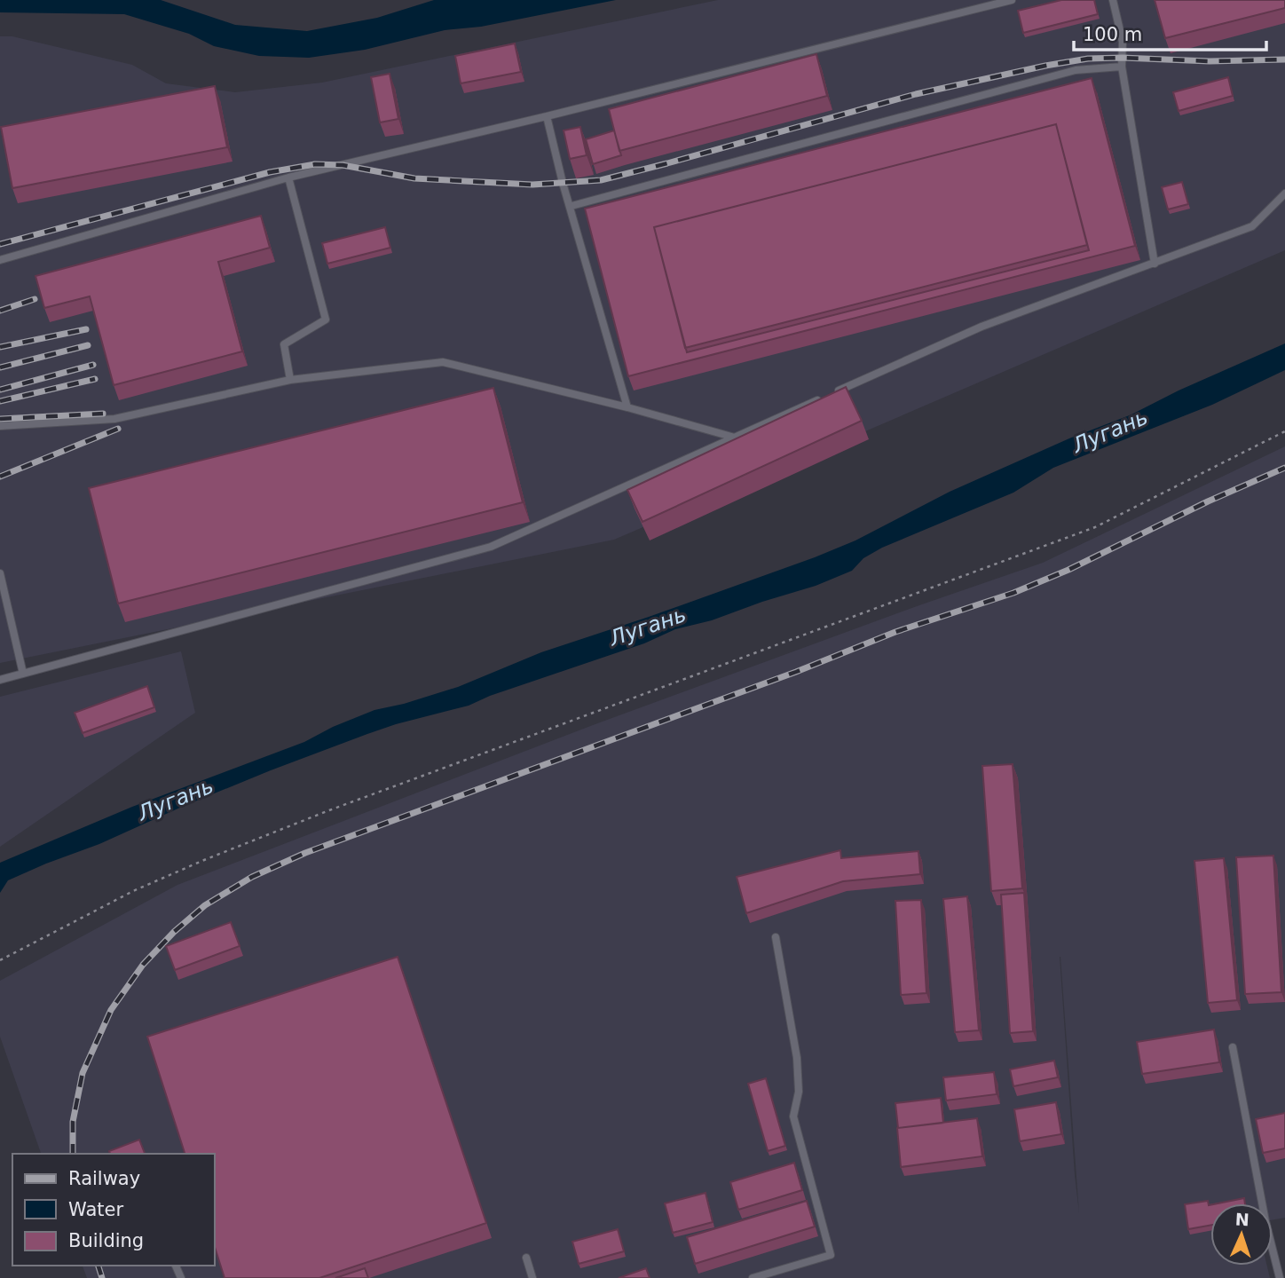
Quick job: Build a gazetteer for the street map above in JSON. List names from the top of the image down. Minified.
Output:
{"water":["Лугань"],"legend":["Railway","Water","Building"],"scale_bar":"100 m","north":"top"}
